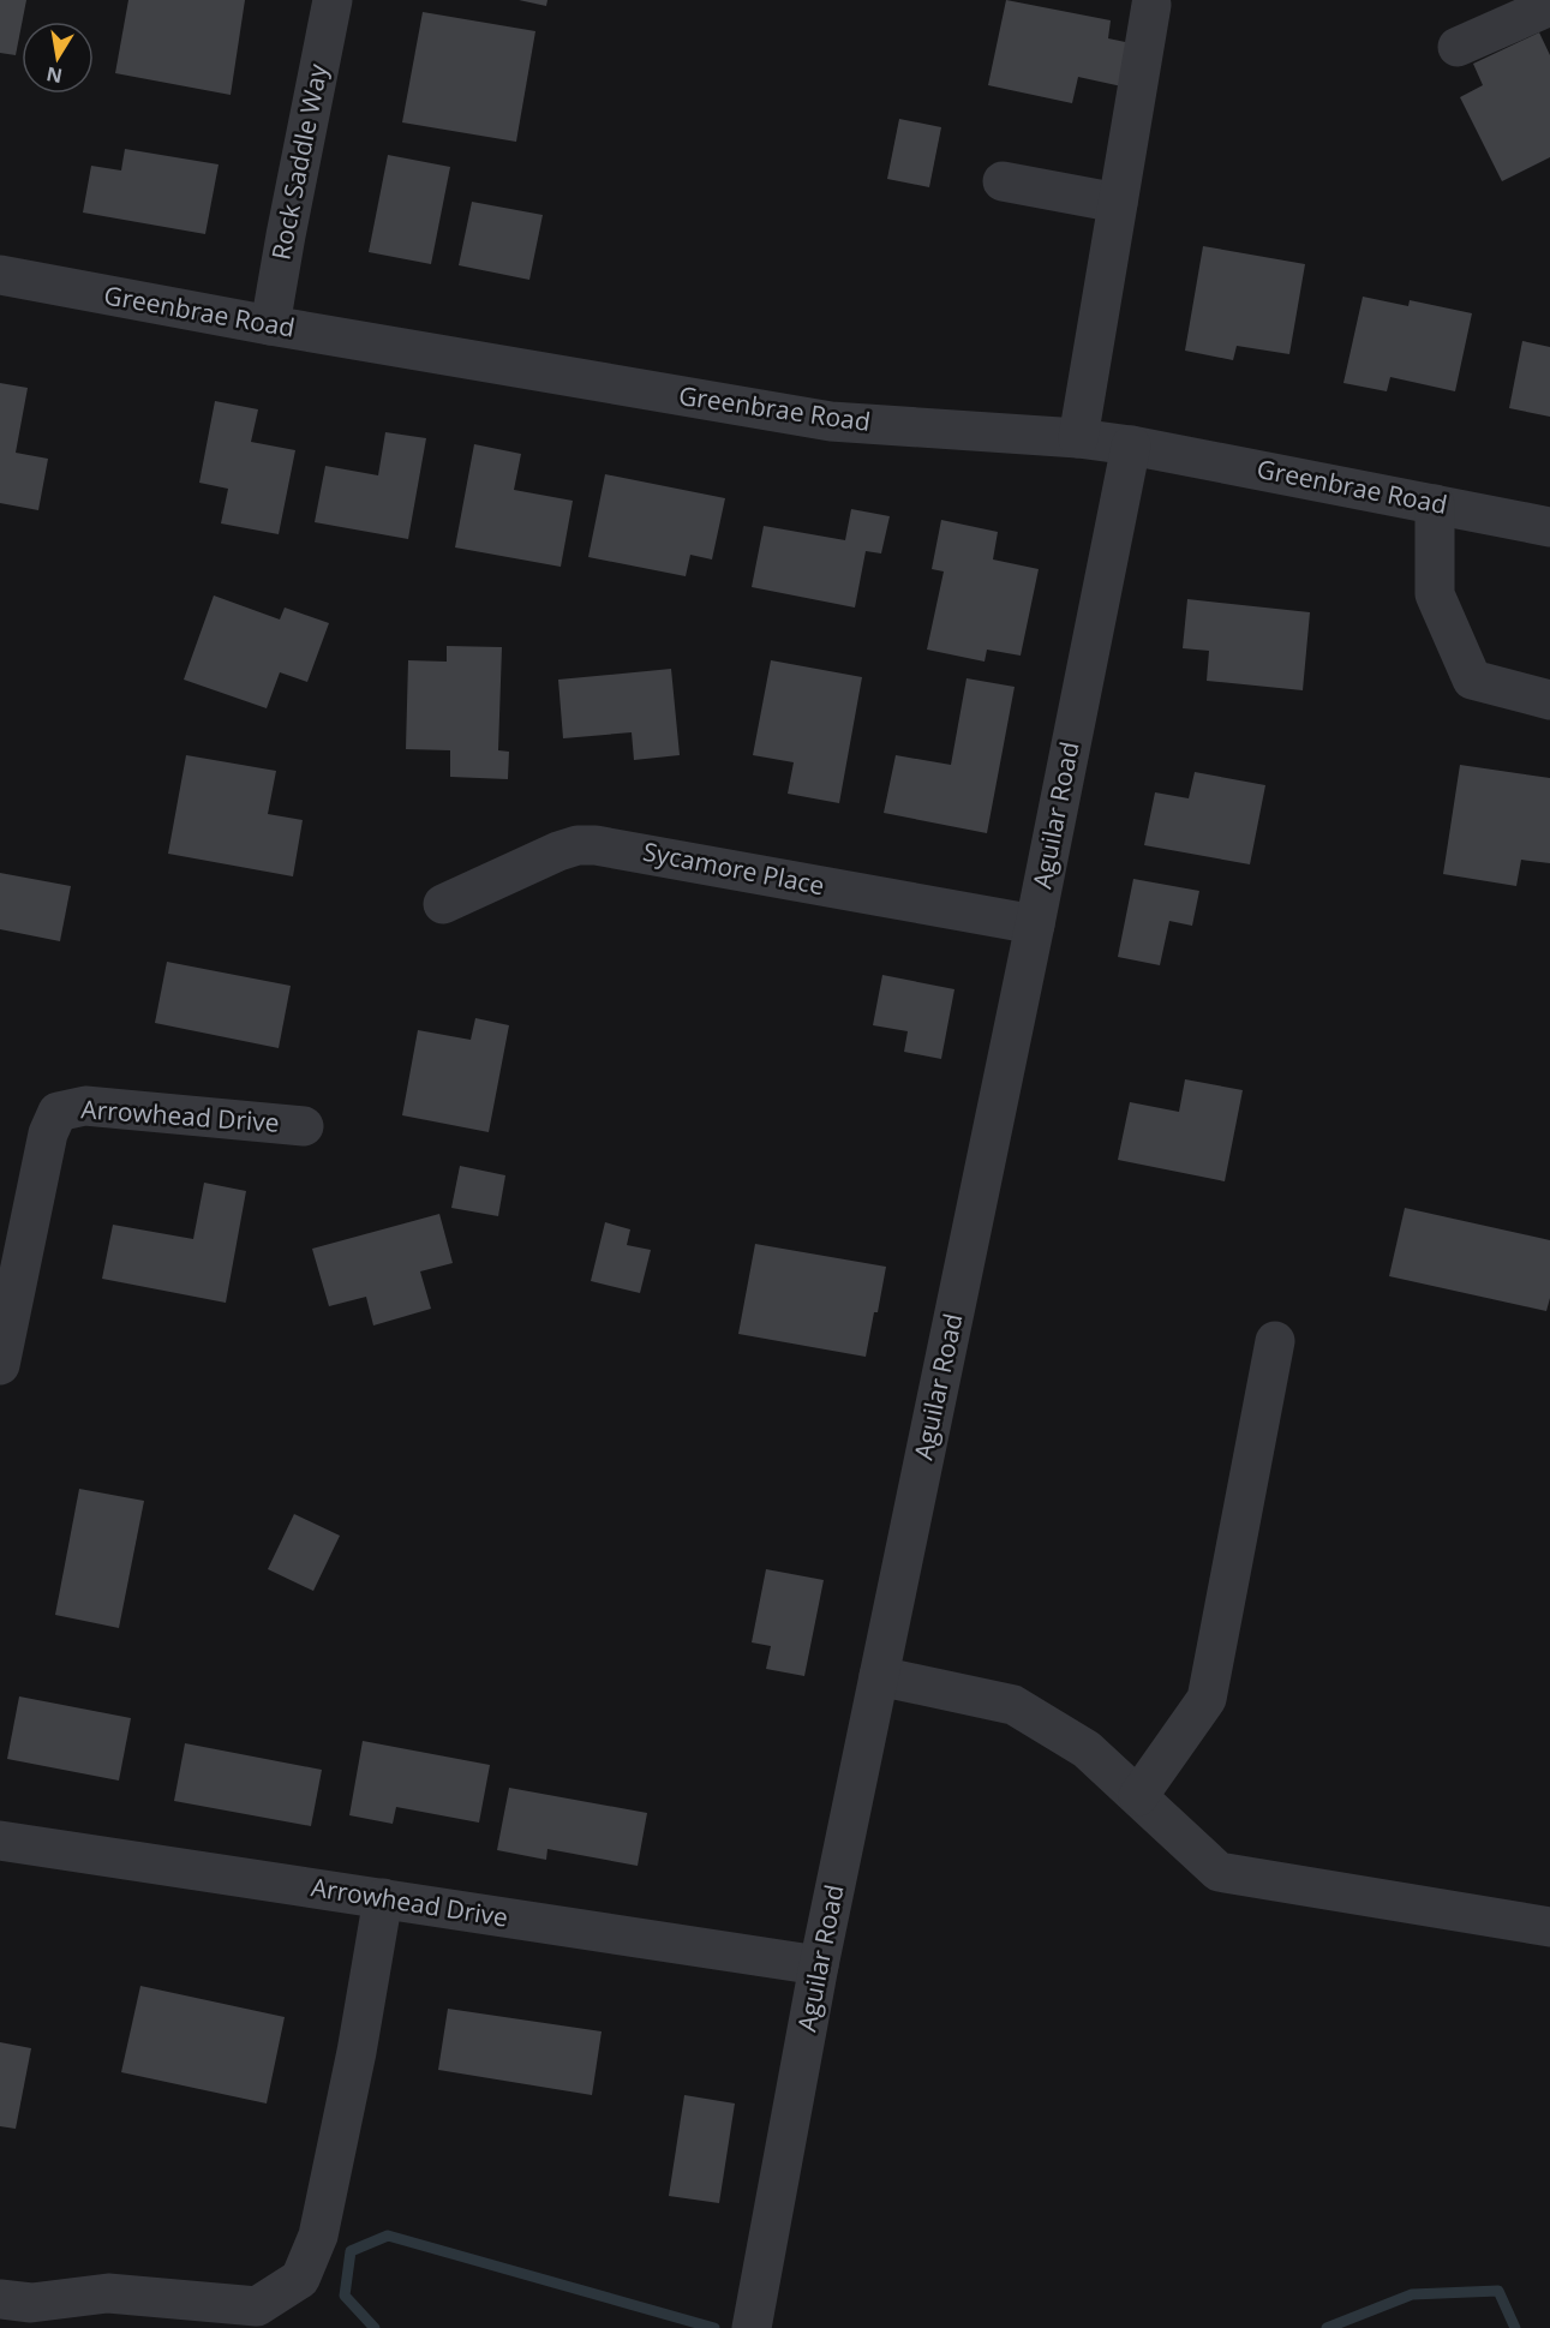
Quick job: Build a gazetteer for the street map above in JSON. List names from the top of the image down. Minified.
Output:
{"streets":{"street":["Rock Saddle Way","Greenbrae Road","Aguilar Road","Sycamore Place","Arrowhead Drive"]},"crossings":[["Rock Saddle Way","Greenbrae Road"],["Greenbrae Road","Aguilar Road"],["Aguilar Road","Sycamore Place"],["Aguilar Road","Arrowhead Drive"]],"north":"bottom"}
